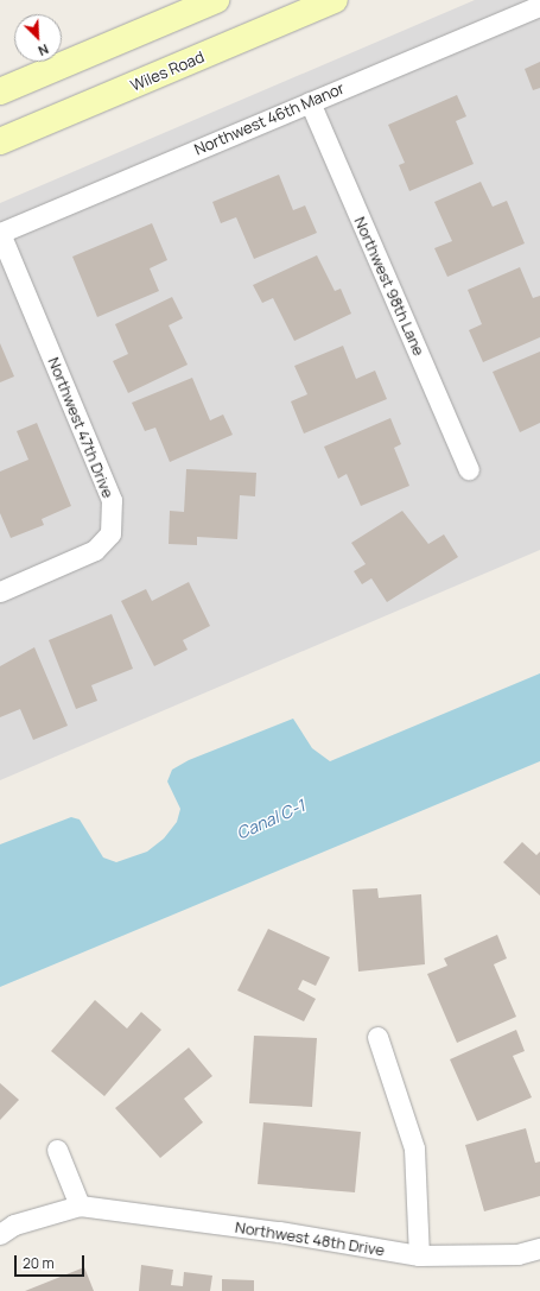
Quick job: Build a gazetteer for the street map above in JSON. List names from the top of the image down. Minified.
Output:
{"streets":{"main road":["Wiles Road"],"street":["Northwest 46th Manor","Northwest 98th Lane","Northwest 47th Drive","Northwest 48th Drive"]},"crossings":[["Northwest 46th Manor","Northwest 98th Lane"],["Northwest 46th Manor","Northwest 47th Drive"]],"water":["Canal C-1"],"scale_bar":"20 m","north":"bottom right"}
